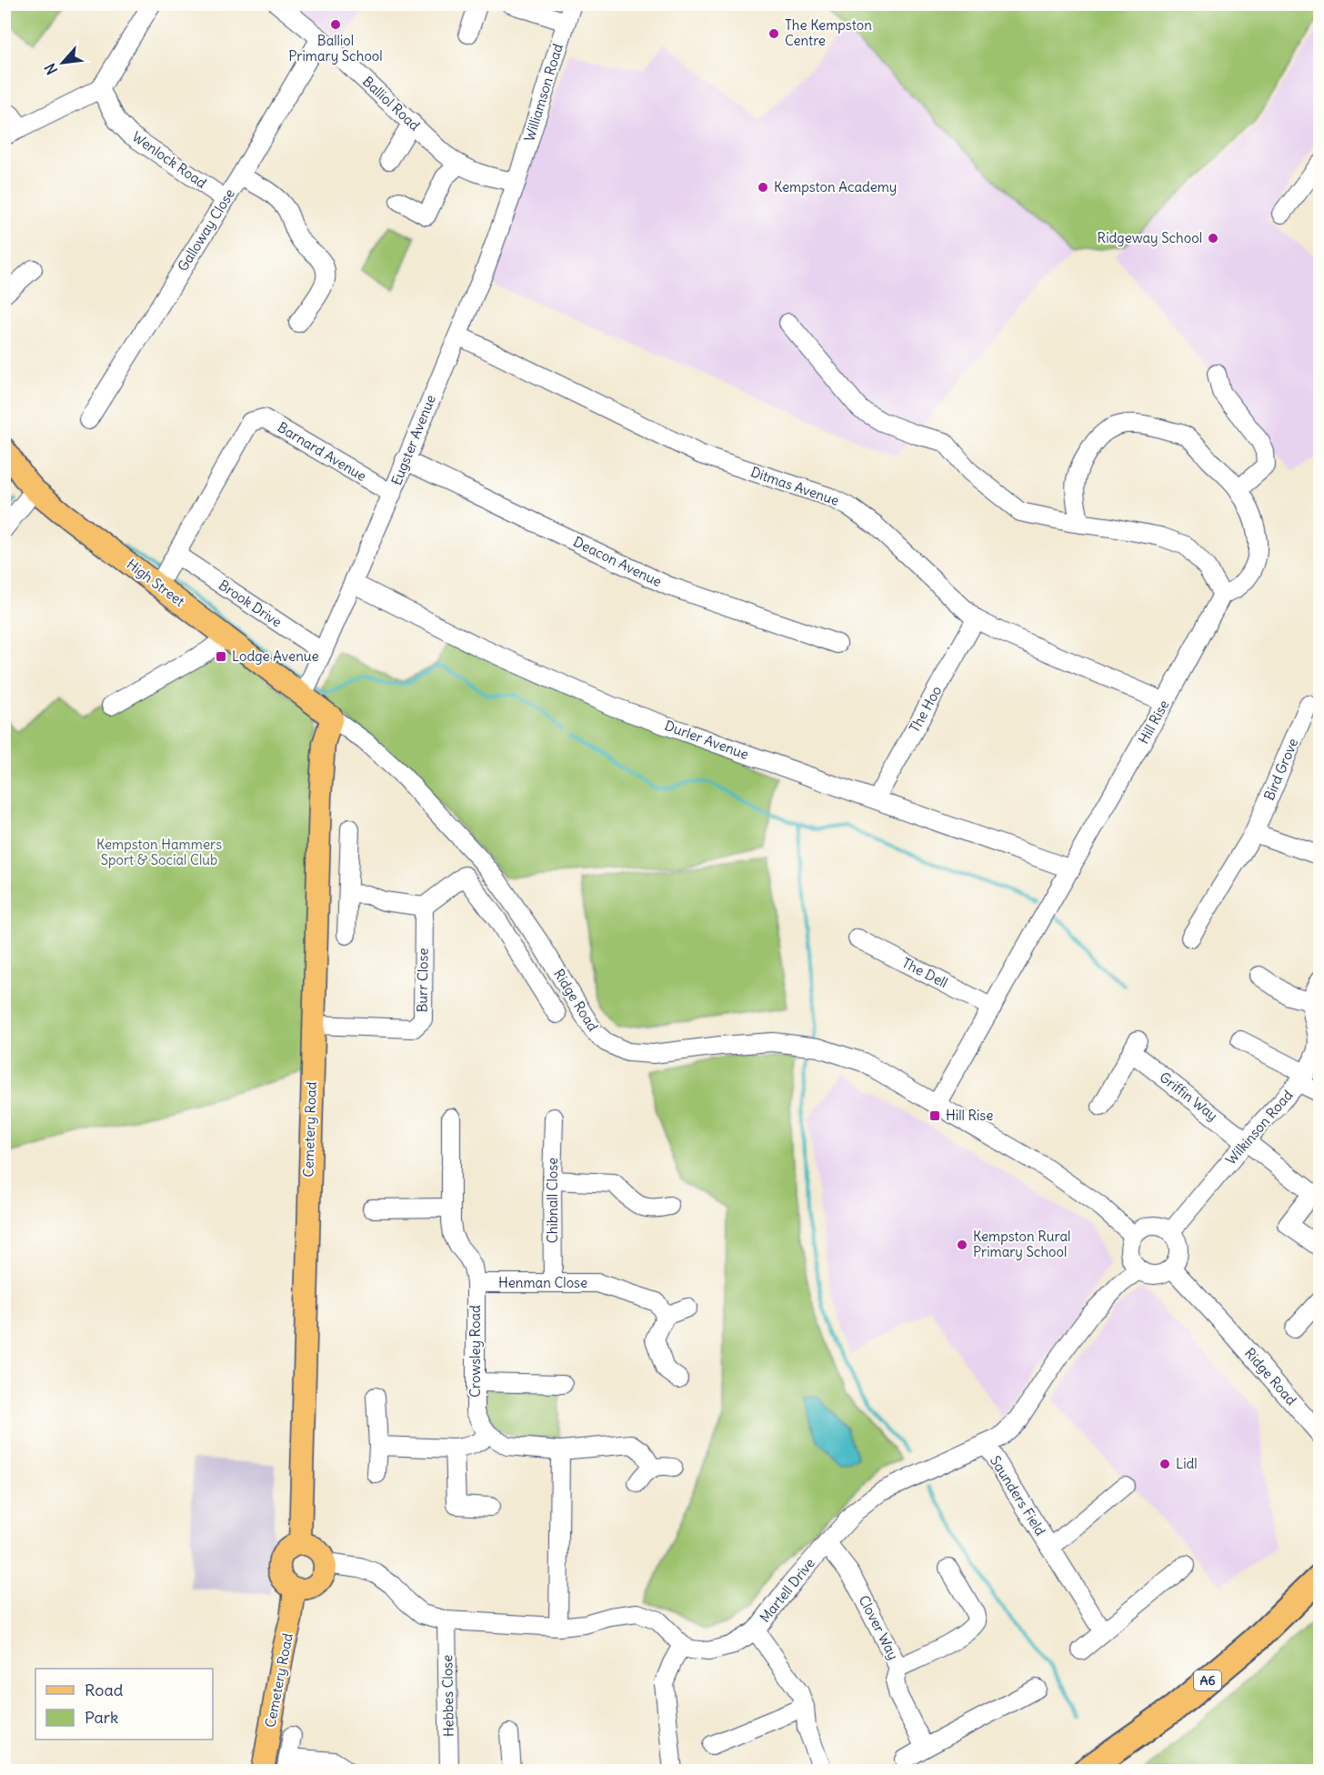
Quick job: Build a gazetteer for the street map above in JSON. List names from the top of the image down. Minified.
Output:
{"streets":{"highway":["A6"],"main road":["High Street","Cemetery Road"],"street":["Williamson Road","Balliol Road","Wenlock Road","Galloway Close","Eugster Avenue","Barnard Avenue","Ditmas Avenue","Deacon Avenue","Brook Drive","The Hoo","Hill Rise","Durler Avenue","Bird Grove","The Dell","Burr Close","Ridge Road","Griffin Way","Wilkinson Road","Chibnall Close","Henman Close","Crowsley Road","Saunders Field","Martell Drive","Clover Way","Hebbes Close"]},"crossings":[["Williamson Road","Balliol Road"],["Williamson Road","Eugster Avenue"],["Balliol Road","Galloway Close"],["Balliol Road","Eugster Avenue"],["Wenlock Road","Galloway Close"],["Eugster Avenue","Barnard Avenue"],["Eugster Avenue","Ditmas Avenue"],["Eugster Avenue","Deacon Avenue"],["Eugster Avenue","High Street"],["Eugster Avenue","Brook Drive"],["Eugster Avenue","Durler Avenue"],["Eugster Avenue","Ridge Road"],["Eugster Avenue","Cemetery Road"],["Barnard Avenue","Brook Drive"],["Ditmas Avenue","The Hoo"],["Ditmas Avenue","Hill Rise"],["High Street","Ridge Road"],["High Street","Cemetery Road"],["The Hoo","Durler Avenue"],["Hill Rise","Durler Avenue"],["Hill Rise","The Dell"],["Hill Rise","Ridge Road"],["Burr Close","Cemetery Road"],["Ridge Road","Wilkinson Road"],["Ridge Road","Cemetery Road"],["Ridge Road","Martell Drive"],["Griffin Way","Wilkinson Road"],["Wilkinson Road","Martell Drive"],["Chibnall Close","Henman Close"],["Henman Close","Crowsley Road"],["Saunders Field","Martell Drive"],["Martell Drive","Clover Way"]],"parks":["Kempston Hammers Sport & Social Club"],"places":{"other":["Balliol Primary School","The Kempston Centre","Kempston Academy","Ridgeway School","Kempston Rural Primary School","Lidl"],"transit":["Lodge Avenue","Hill Rise"]},"legend":["Road","Park"],"north":"bottom left"}
